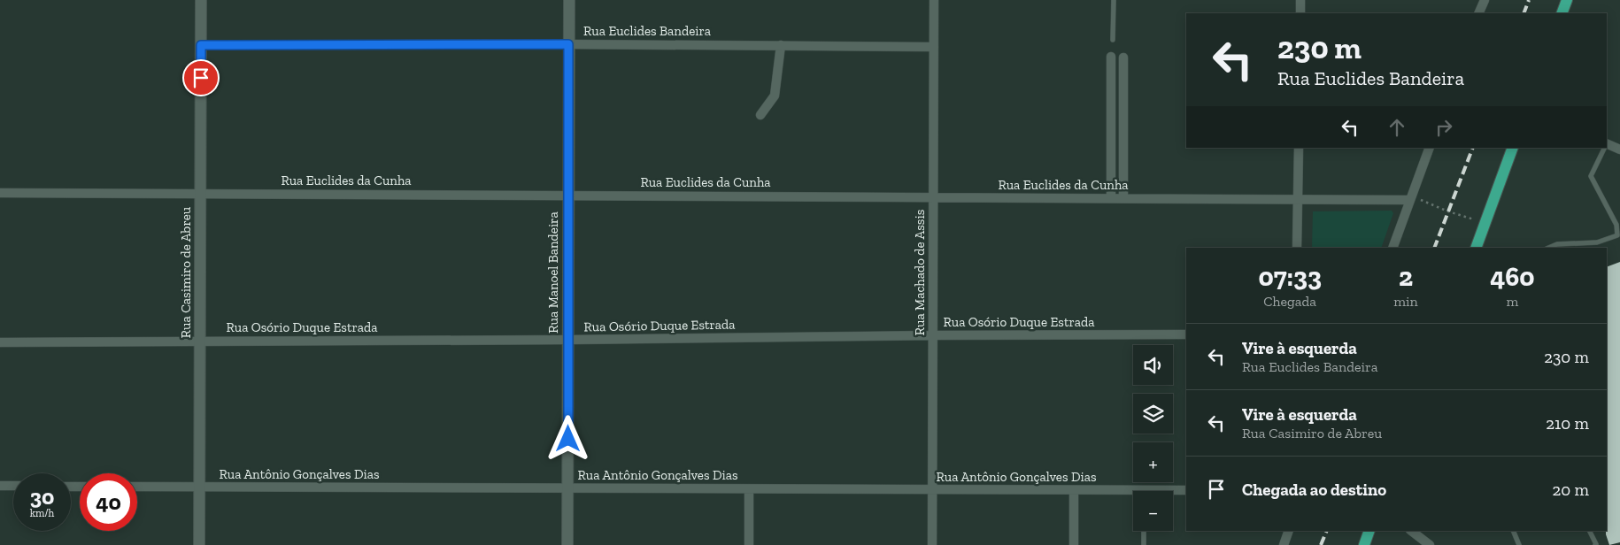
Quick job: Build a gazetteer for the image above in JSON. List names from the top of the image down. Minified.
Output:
{"streets":{"street":["Rua Euclides Bandeira","Rua Euclides da Cunha","Rua Casimiro de Abreu","Rua Manoel Bandeira","Rua Machado de Assis","Rua Osório Duque Estrada","Rua Antônio Gonçalves Dias"]},"crossings":[["Rua Euclides Bandeira","Rua Casimiro de Abreu"],["Rua Euclides Bandeira","Rua Manoel Bandeira"],["Rua Euclides Bandeira","Rua Machado de Assis"],["Rua Euclides da Cunha","Rua Casimiro de Abreu"],["Rua Euclides da Cunha","Rua Manoel Bandeira"],["Rua Euclides da Cunha","Rua Machado de Assis"],["Rua Casimiro de Abreu","Rua Osório Duque Estrada"],["Rua Casimiro de Abreu","Rua Antônio Gonçalves Dias"],["Rua Manoel Bandeira","Rua Osório Duque Estrada"],["Rua Manoel Bandeira","Rua Antônio Gonçalves Dias"],["Rua Machado de Assis","Rua Osório Duque Estrada"],["Rua Machado de Assis","Rua Antônio Gonçalves Dias"]],"page":{"turn":["230 m","Rua Euclides Bandeira"],"eta":["07:33","Chegada","2","min","460","m"],"list":[{"name":"Vire à esquerda","note":"Rua Euclides Bandeira","value":"230 m"},{"name":"Vire à esquerda","note":"Rua Casimiro de Abreu","value":"210 m"},{"name":"Chegada ao destino","value":"20 m"}],"map_buttons":["+","−"],"speed":"30 km/h","limit":"40"}}
